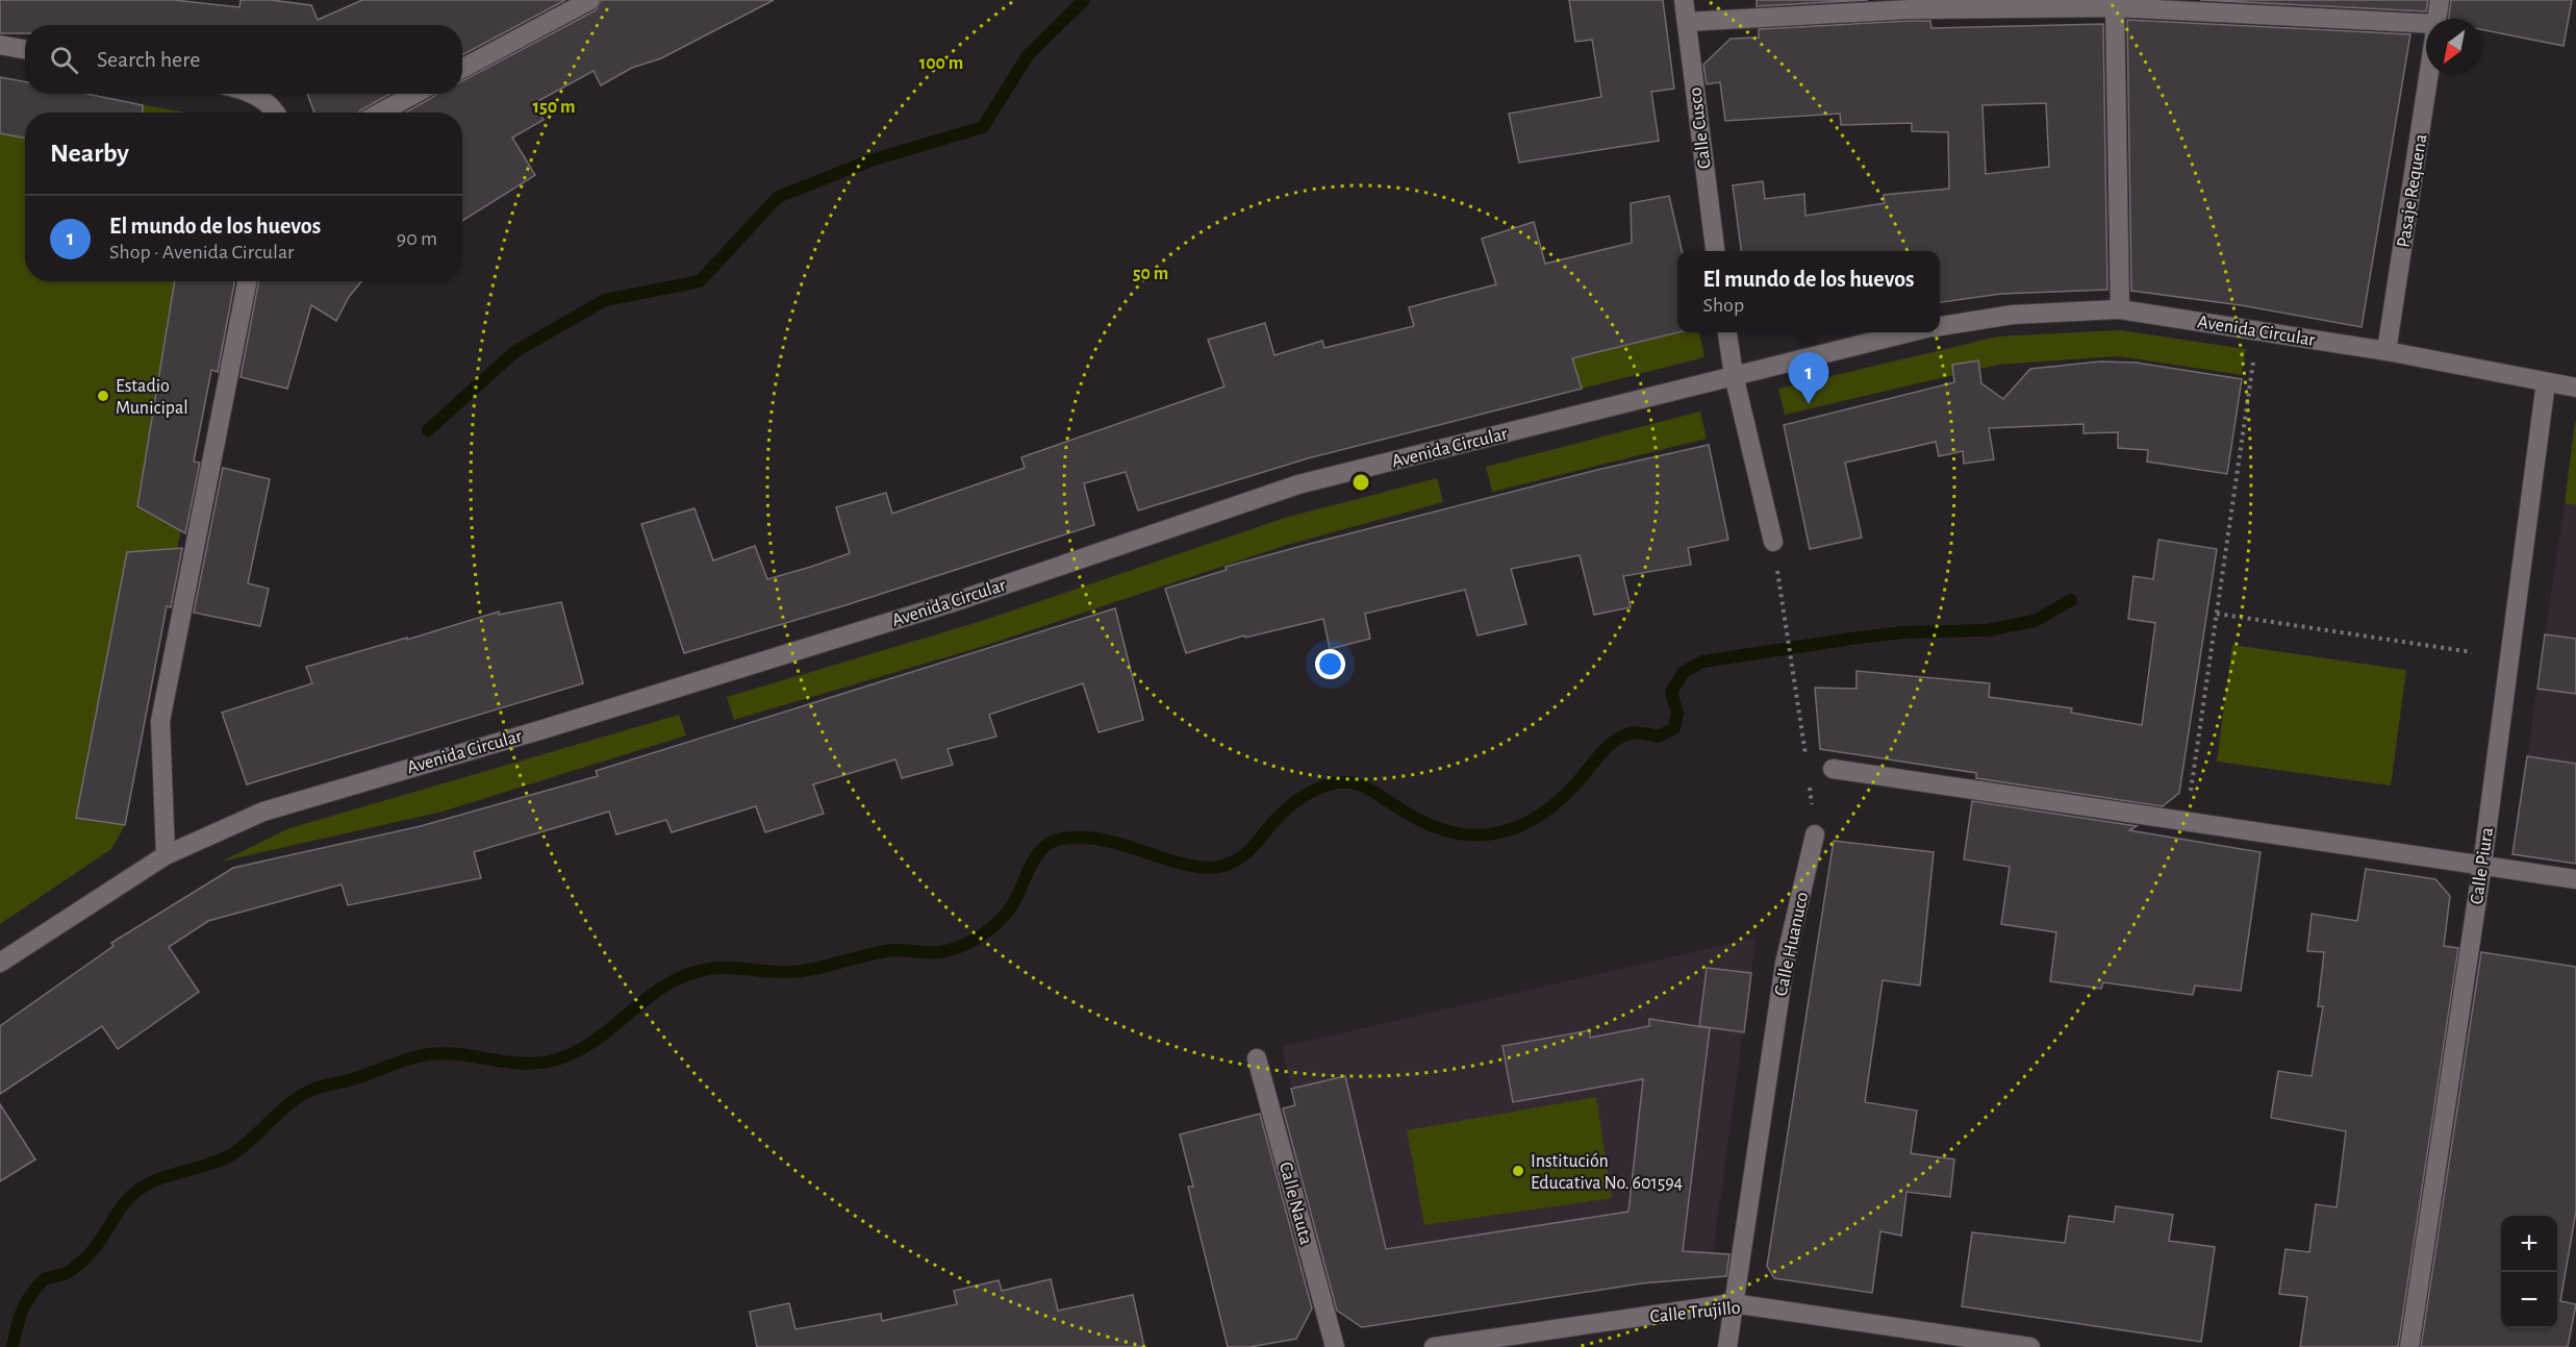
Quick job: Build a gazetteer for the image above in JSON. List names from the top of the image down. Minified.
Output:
{"streets":{"street":["Calle Cusco","Pasaje Requena","Avenida Circular","Calle Piura","Calle Huanuco","Calle Nauta","Calle Trujillo"]},"crossings":[["Pasaje Requena","Avenida Circular"],["Avenida Circular","Calle Piura"],["Calle Huanuco","Calle Trujillo"]],"places":["Estadio Municipal","Institución Educativa No. 601594"],"north":"bottom left","page":{"search":"Search here","heading":"Nearby","list":[{"mark":"1","name":"El mundo de los huevos","note":"Shop · Avenida Circular","value":"90 m"}],"popup":["El mundo de los huevos","Shop"],"pins":"1","map_buttons":["+","−"]},"rings":["100 m","150 m","50 m"]}
